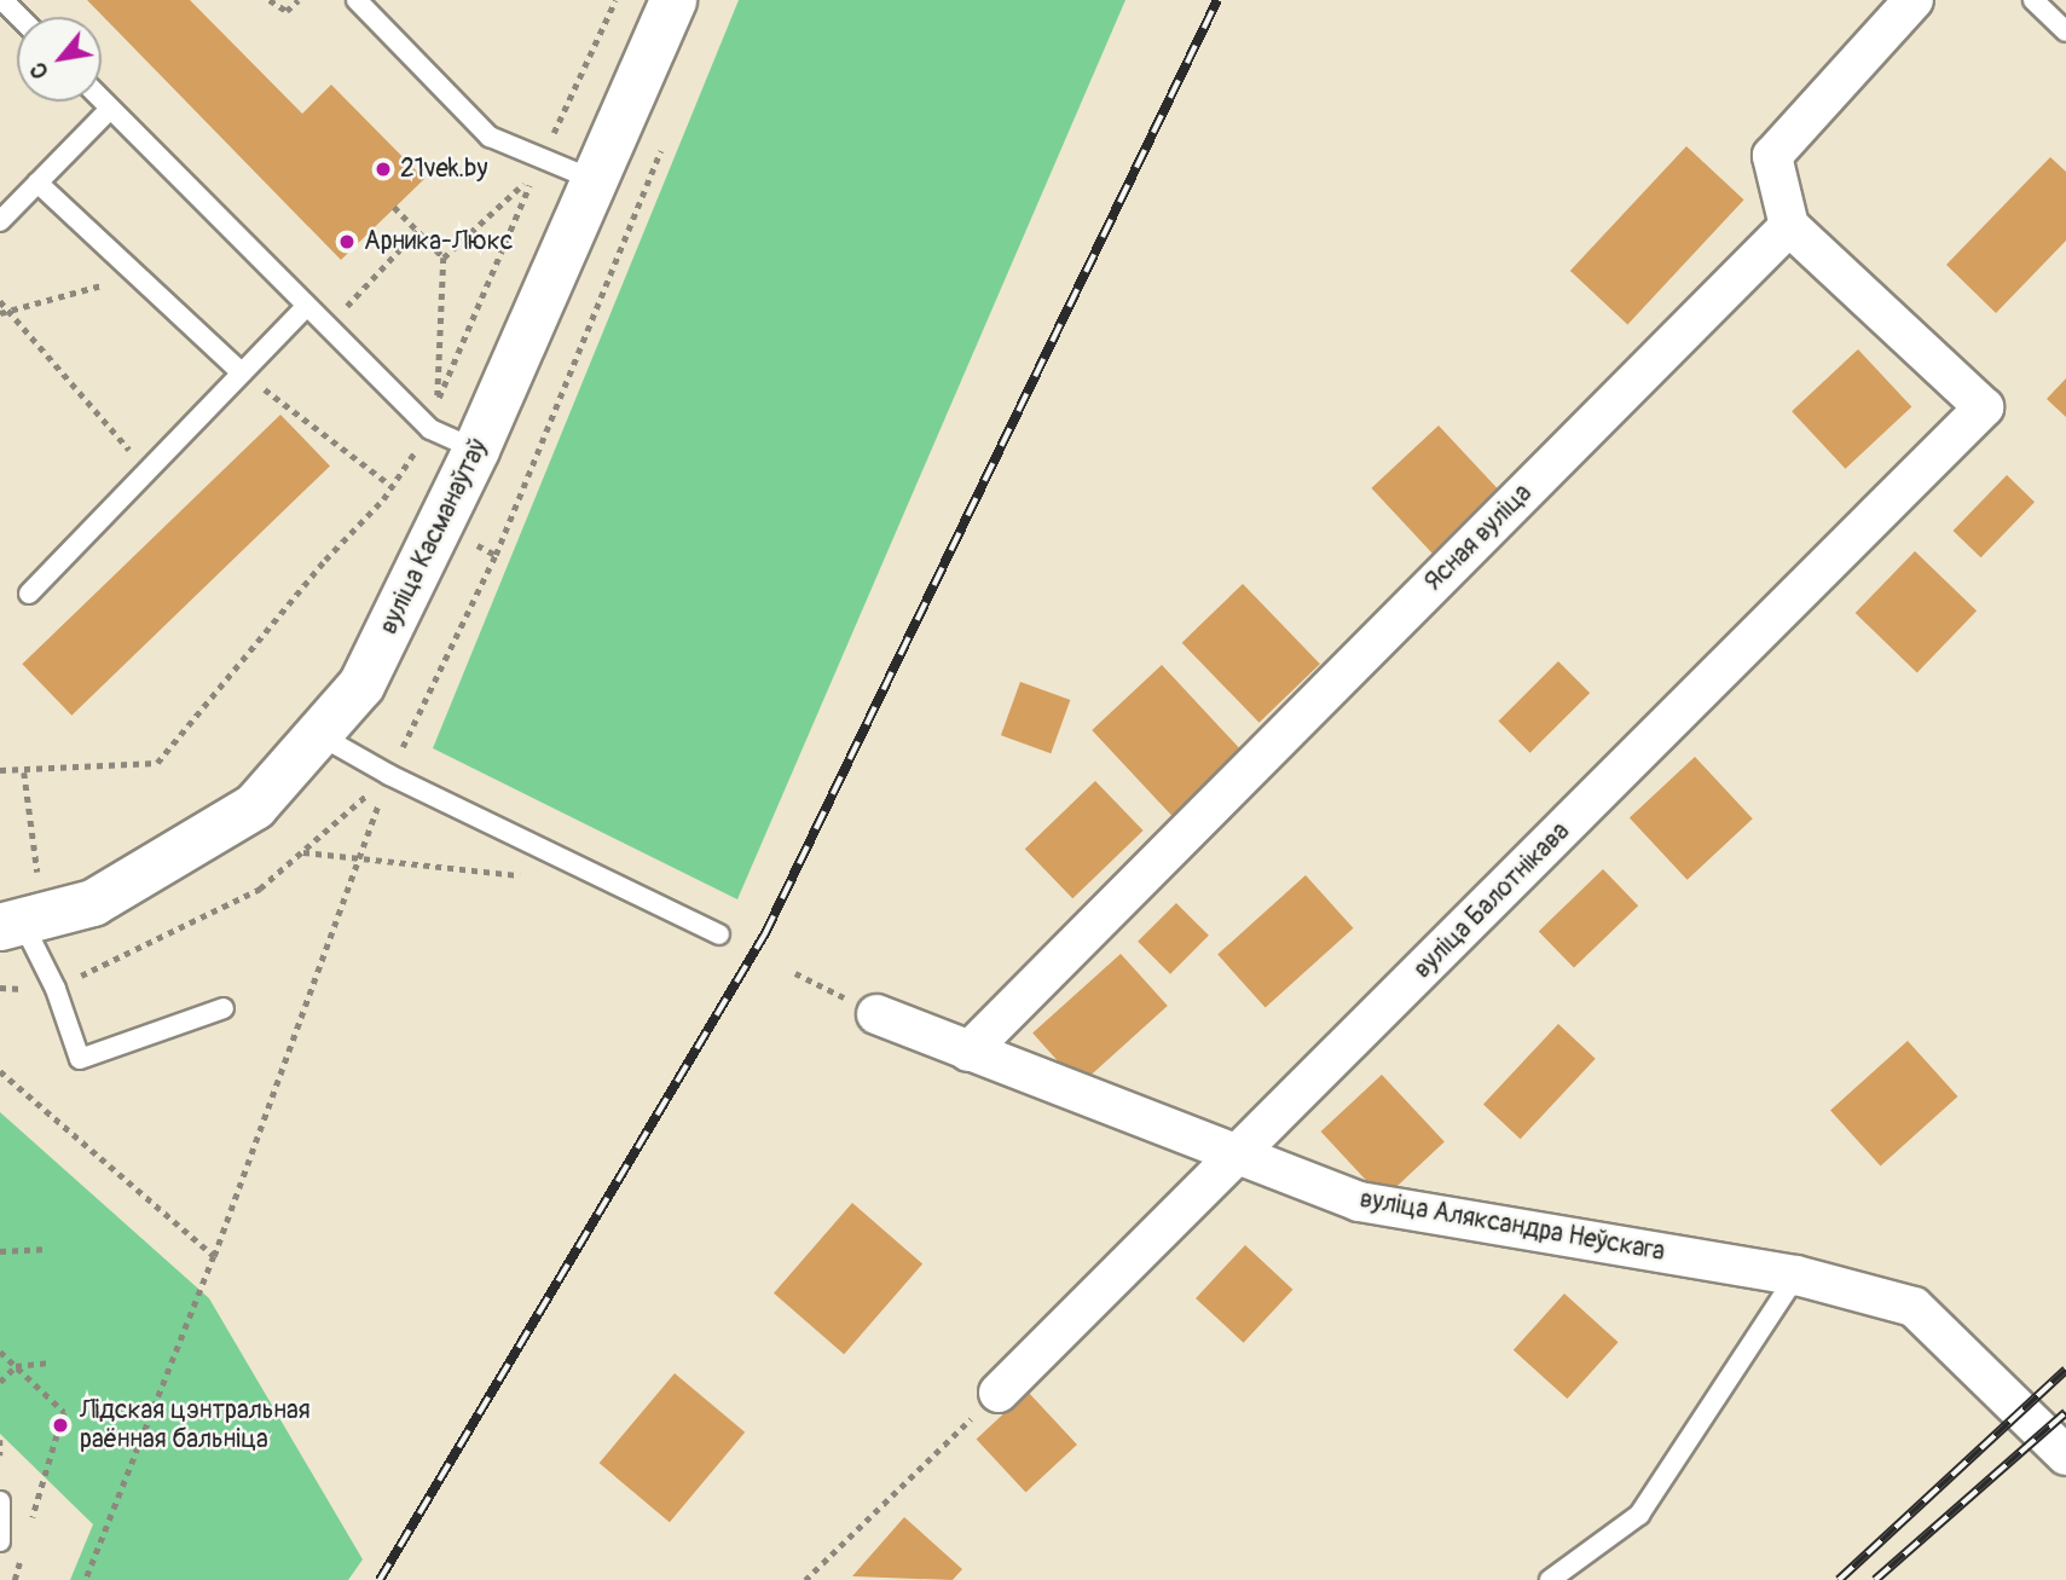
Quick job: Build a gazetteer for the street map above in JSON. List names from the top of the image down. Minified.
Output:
{"streets":{"main road":["вуліца Касманаўтаў"],"street":["Ясная вуліца","вуліца Балотнікава","вуліца Аляксандра Неўскага"]},"crossings":[["Ясная вуліца","вуліца Балотнікава"],["Ясная вуліца","вуліца Аляксандра Неўскага"],["вуліца Балотнікава","вуліца Аляксандра Неўскага"]],"places":["21vek.by","Арника-Люкс","Лідская цэнтральная раённая бальніца"],"north":"bottom left"}
